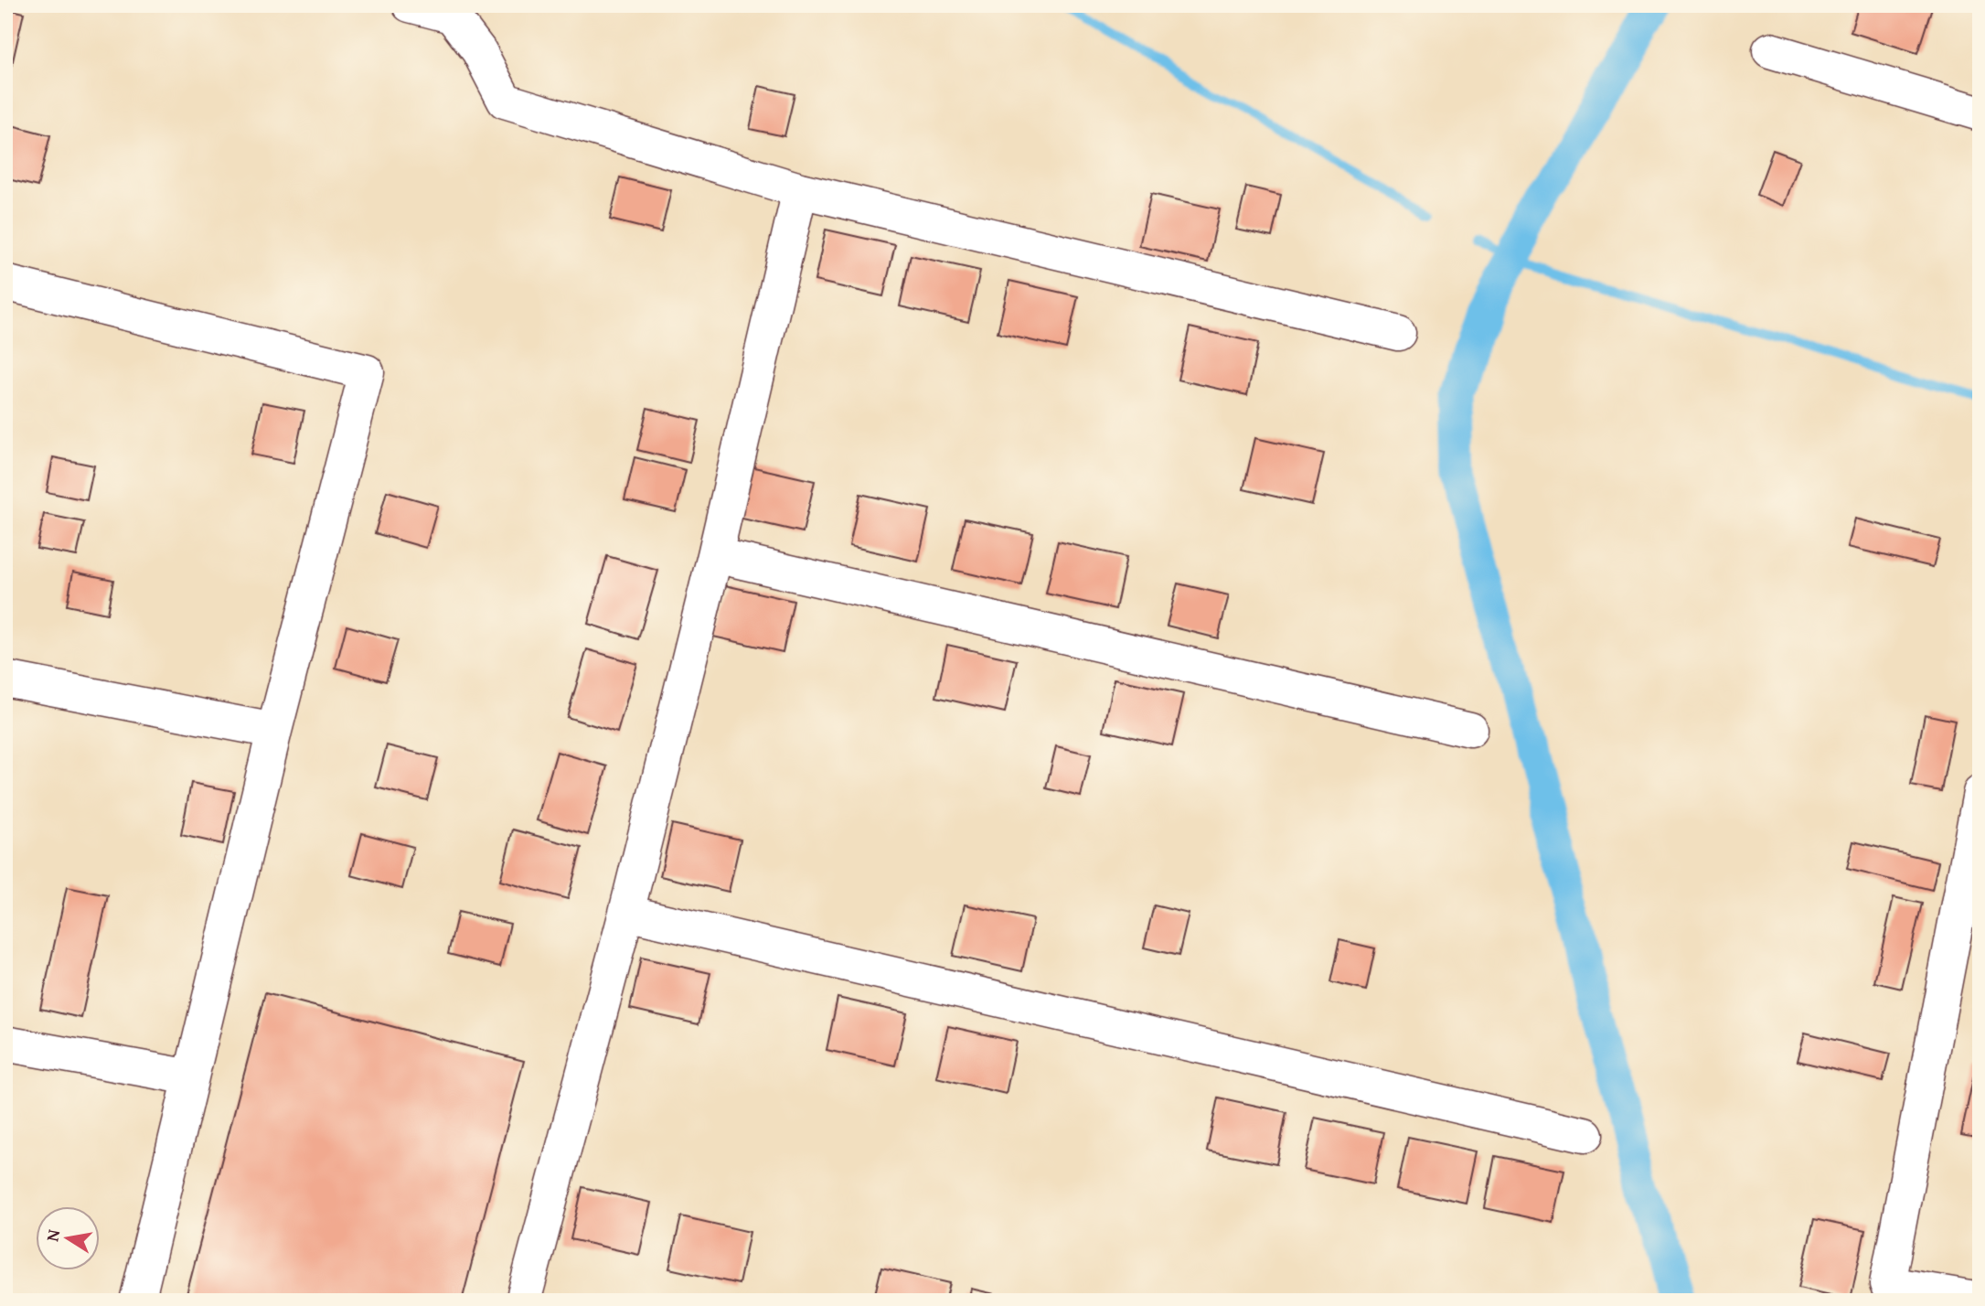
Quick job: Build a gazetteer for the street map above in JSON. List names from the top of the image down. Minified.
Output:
{"north":"left"}
